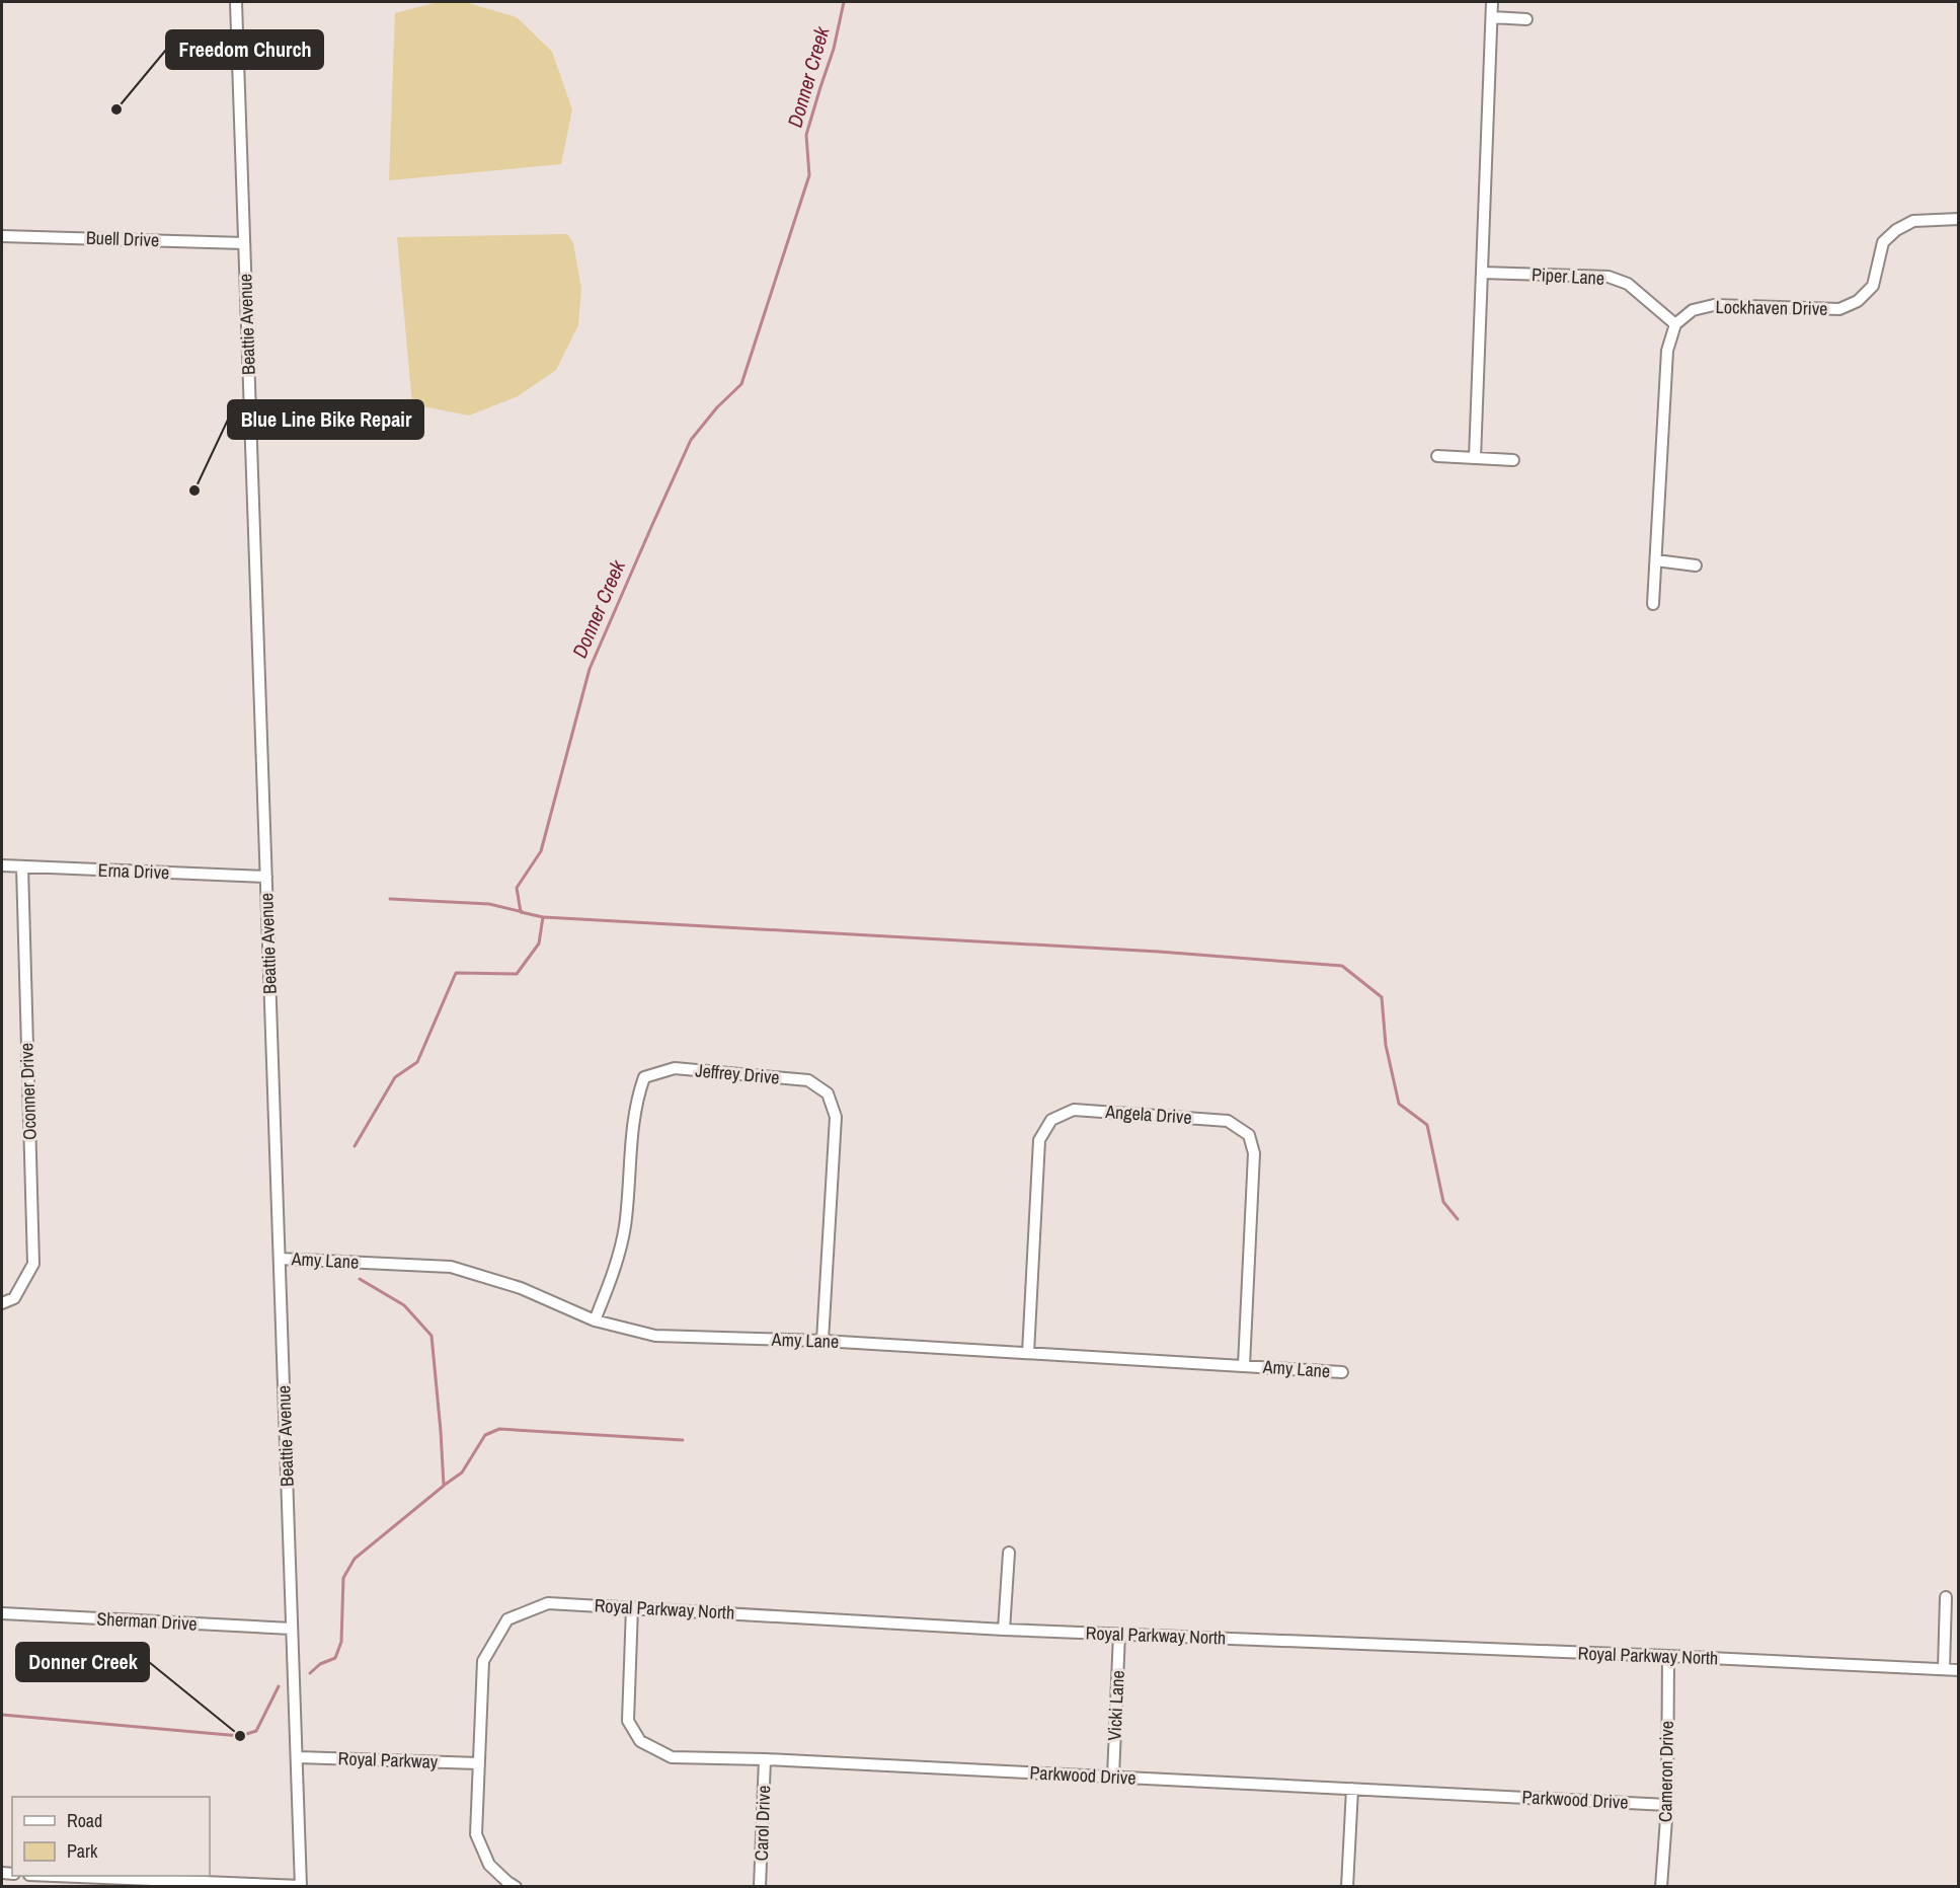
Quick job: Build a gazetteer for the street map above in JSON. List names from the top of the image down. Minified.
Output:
{"streets":{"street":["Buell Drive","Piper Lane","Lockhaven Drive","Beattie Avenue","Erna Drive","Jeffrey Drive","Oconner Drive","Angela Drive","Amy Lane","Royal Parkway North","Sherman Drive","Vicki Lane","Royal Parkway","Cameron Drive","Parkwood Drive","Carol Drive"]},"crossings":[["Buell Drive","Beattie Avenue"],["Piper Lane","Lockhaven Drive"],["Beattie Avenue","Erna Drive"],["Beattie Avenue","Amy Lane"],["Beattie Avenue","Sherman Drive"],["Beattie Avenue","Royal Parkway"],["Erna Drive","Oconner Drive"],["Jeffrey Drive","Amy Lane"],["Angela Drive","Amy Lane"],["Royal Parkway North","Vicki Lane"],["Royal Parkway North","Royal Parkway"],["Royal Parkway North","Cameron Drive"],["Royal Parkway North","Parkwood Drive"],["Vicki Lane","Parkwood Drive"],["Cameron Drive","Parkwood Drive"],["Parkwood Drive","Carol Drive"]],"water":["Donner Creek"],"places":["Freedom Church","Blue Line Bike Repair","Donner Creek"],"legend":["Road","Park"]}
